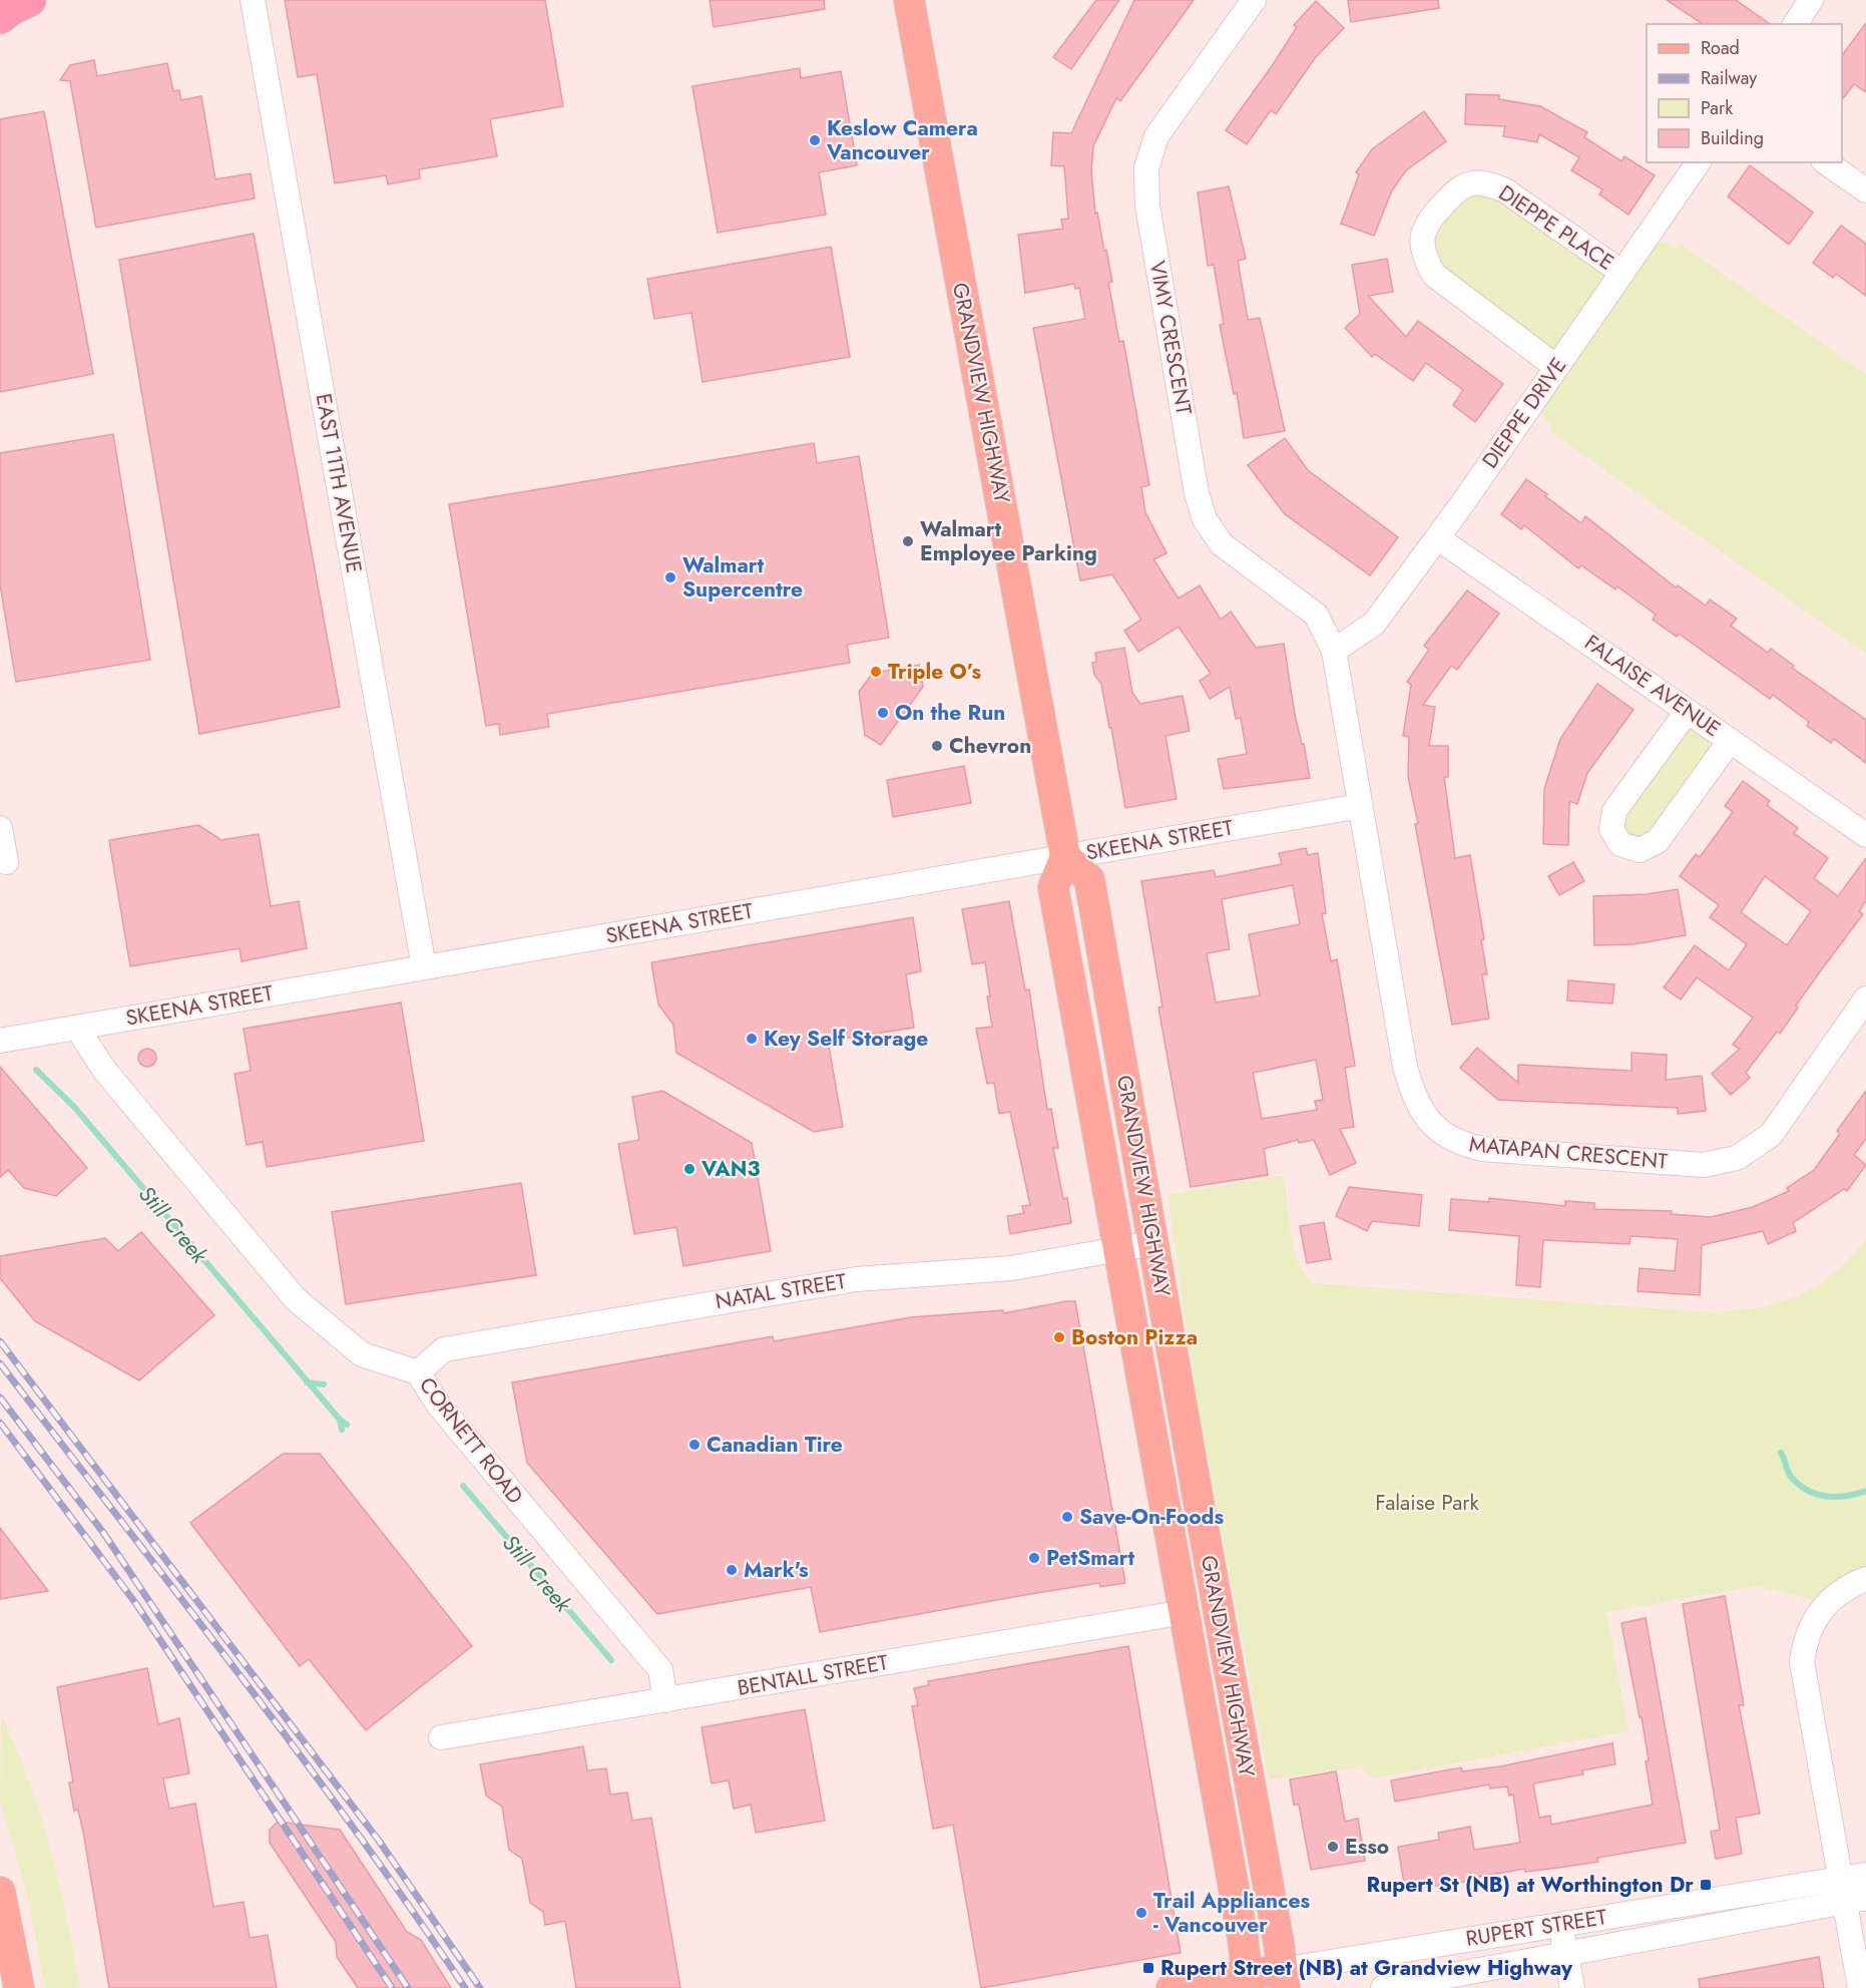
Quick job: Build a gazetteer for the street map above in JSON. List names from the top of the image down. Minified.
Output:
{"streets":{"main road":["GRANDVIEW HIGHWAY","RUPERT STREET"],"street":["DIEPPE PLACE","VIMY CRESCENT","DIEPPE DRIVE","EAST 11TH AVENUE","FALAISE AVENUE","SKEENA STREET","MATAPAN CRESCENT","NATAL STREET","CORNETT ROAD","BENTALL STREET"]},"crossings":[["DIEPPE PLACE","DIEPPE DRIVE"],["VIMY CRESCENT","DIEPPE DRIVE"],["VIMY CRESCENT","MATAPAN CRESCENT"],["GRANDVIEW HIGHWAY","SKEENA STREET"],["GRANDVIEW HIGHWAY","NATAL STREET"],["GRANDVIEW HIGHWAY","BENTALL STREET"],["GRANDVIEW HIGHWAY","RUPERT STREET"],["DIEPPE DRIVE","FALAISE AVENUE"],["DIEPPE DRIVE","MATAPAN CRESCENT"],["EAST 11TH AVENUE","SKEENA STREET"],["SKEENA STREET","MATAPAN CRESCENT"],["SKEENA STREET","CORNETT ROAD"],["NATAL STREET","CORNETT ROAD"],["CORNETT ROAD","BENTALL STREET"]],"water":["Still Creek"],"parks":["Falaise Park"],"places":{"other":["Keslow Camera Vancouver","Walmart Employee Parking","Walmart Supercentre","Triple O’s","On the Run","Chevron","Key Self Storage","VAN3","Boston Pizza","Canadian Tire","Save-On-Foods","PetSmart","Mark's","Esso","Trail Appliances - Vancouver"],"transit":["Rupert St (NB) at Worthington Dr","Rupert Street (NB) at Grandview Highway"]},"legend":["Road","Railway","Park","Building"]}
